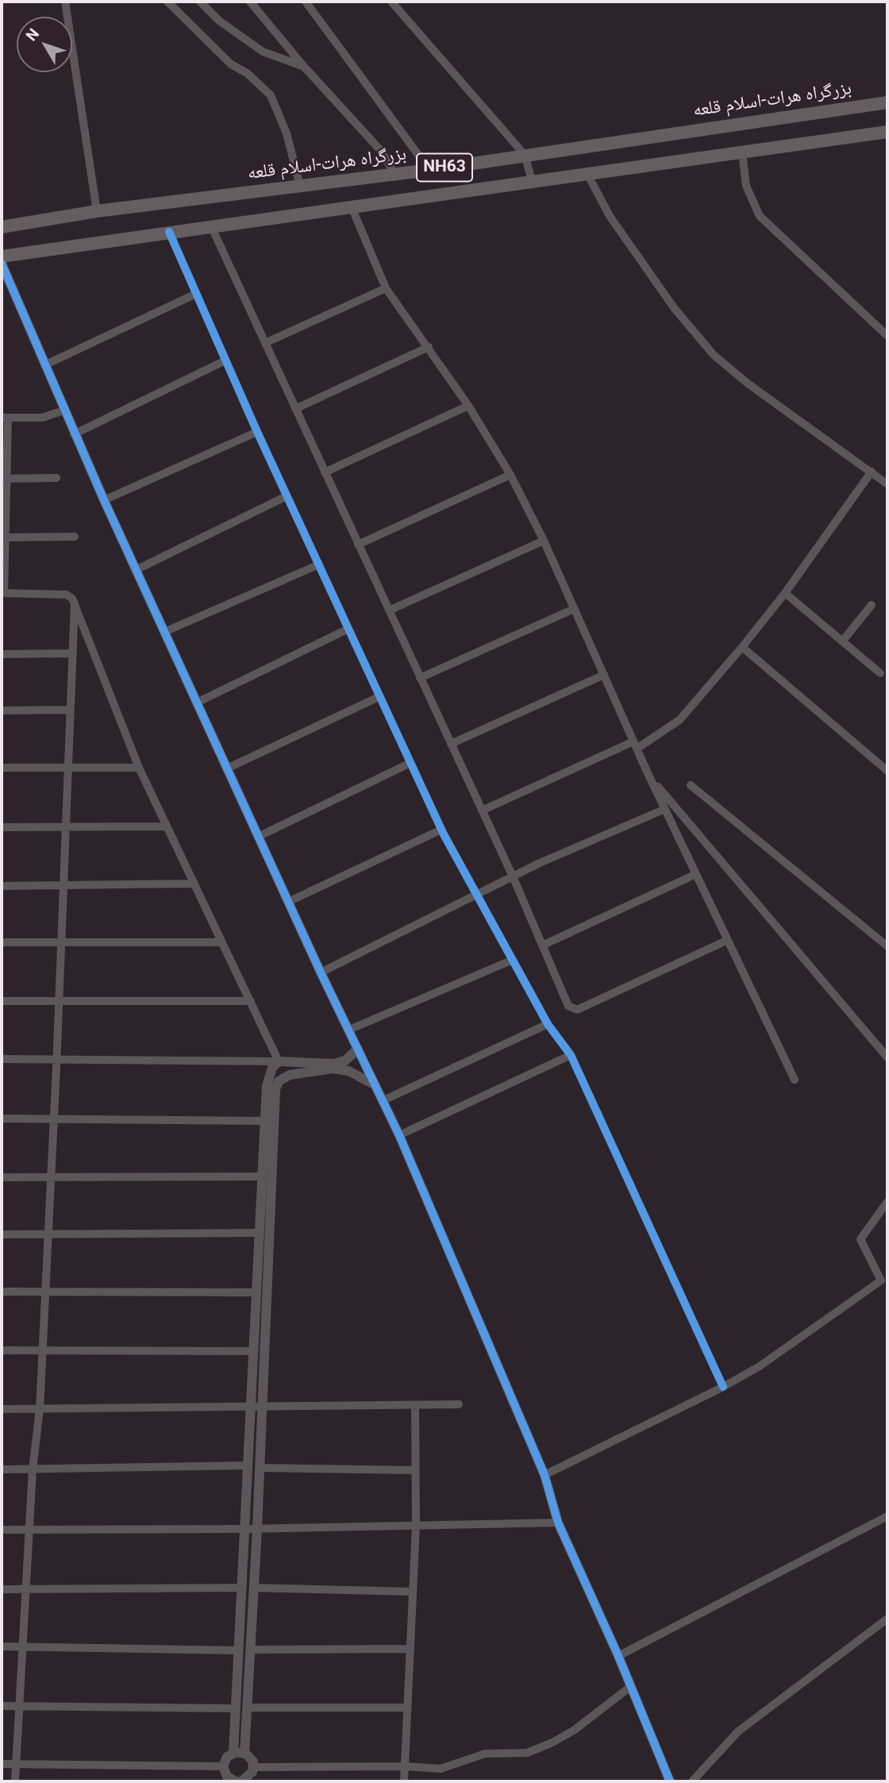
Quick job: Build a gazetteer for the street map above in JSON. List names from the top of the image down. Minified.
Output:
{"streets":{"highway":["بزرگراه هرات-اسلام قلعه","NH63"]},"north":"top left"}
